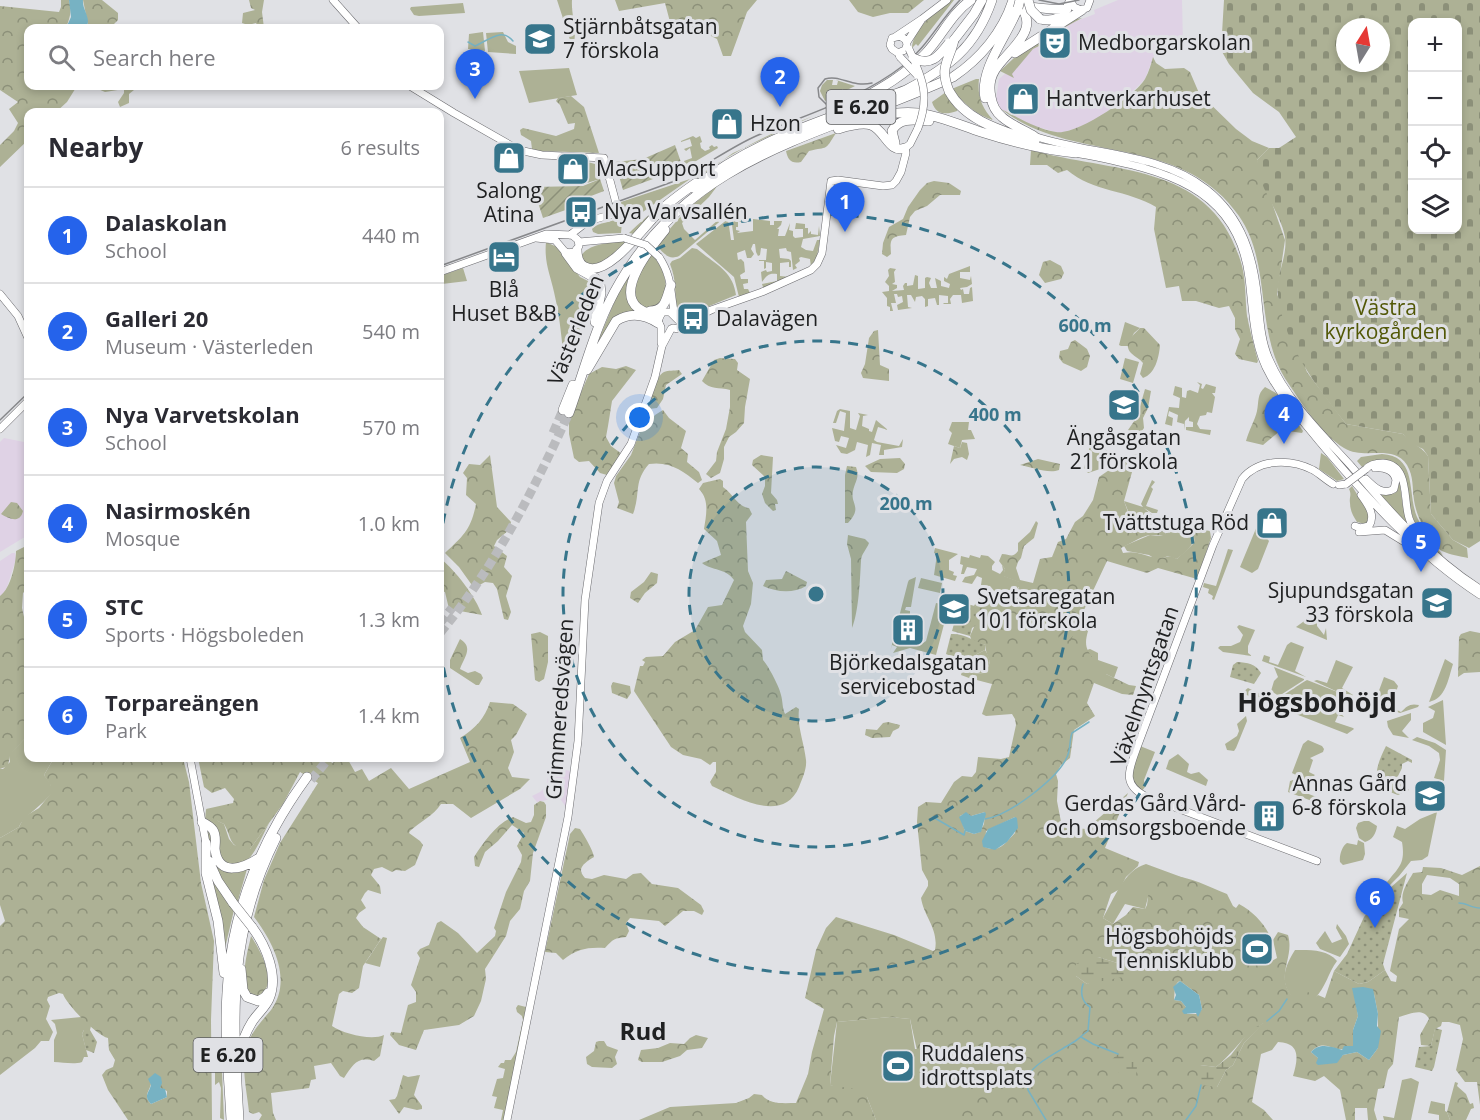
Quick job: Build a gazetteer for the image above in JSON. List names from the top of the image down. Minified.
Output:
{"streets":{"highway":["E 6.20","Västerleden"],"street":["Växelmyntsgatan","Grimmeredsvägen"]},"districts":["Högsbohöjd","Rud"],"parks":["Västra kyrkogården"],"places":{"school or university":["Stjärnbåtsgatan 7 förskola","Ängåsgatan 21 förskola","Sjupundsgatan 33 förskola","Svetsaregatan 101 förskola","Annas Gård 6-8 förskola"],"theatre":["Medborgarskolan"],"shop":["Hantverkarhuset","Hzon","Salong Atina","MacSupport","Tvättstuga Röd"],"bus stop":["Nya Varvsallén","Dalavägen"],"hotel":["Blå Huset B&B"],"building":["Björkedalsgatan servicebostad","Gerdas Gård Vård- och omsorgsboende"],"sports":["Högsbohöjds Tennisklubb","Ruddalens idrottsplats"]},"north":"top","page":{"map_buttons":["+","−"],"search":"Search here","pins":["3","2","1","4","5","6"],"heading":["Nearby","6 results"],"list":[{"mark":"1","name":"Dalaskolan","note":"School","value":"440 m"},{"mark":"2","name":"Galleri 20","note":"Museum · Västerleden","value":"540 m"},{"mark":"3","name":"Nya Varvetskolan","note":"School","value":"570 m"},{"mark":"4","name":"Nasirmoskén","note":"Mosque","value":"1.0 km"},{"mark":"5","name":"STC","note":"Sports · Högsboleden","value":"1.3 km"},{"mark":"6","name":"Torpareängen","note":"Park","value":"1.4 km"}]},"rings":["600 m","400 m","200 m"]}
